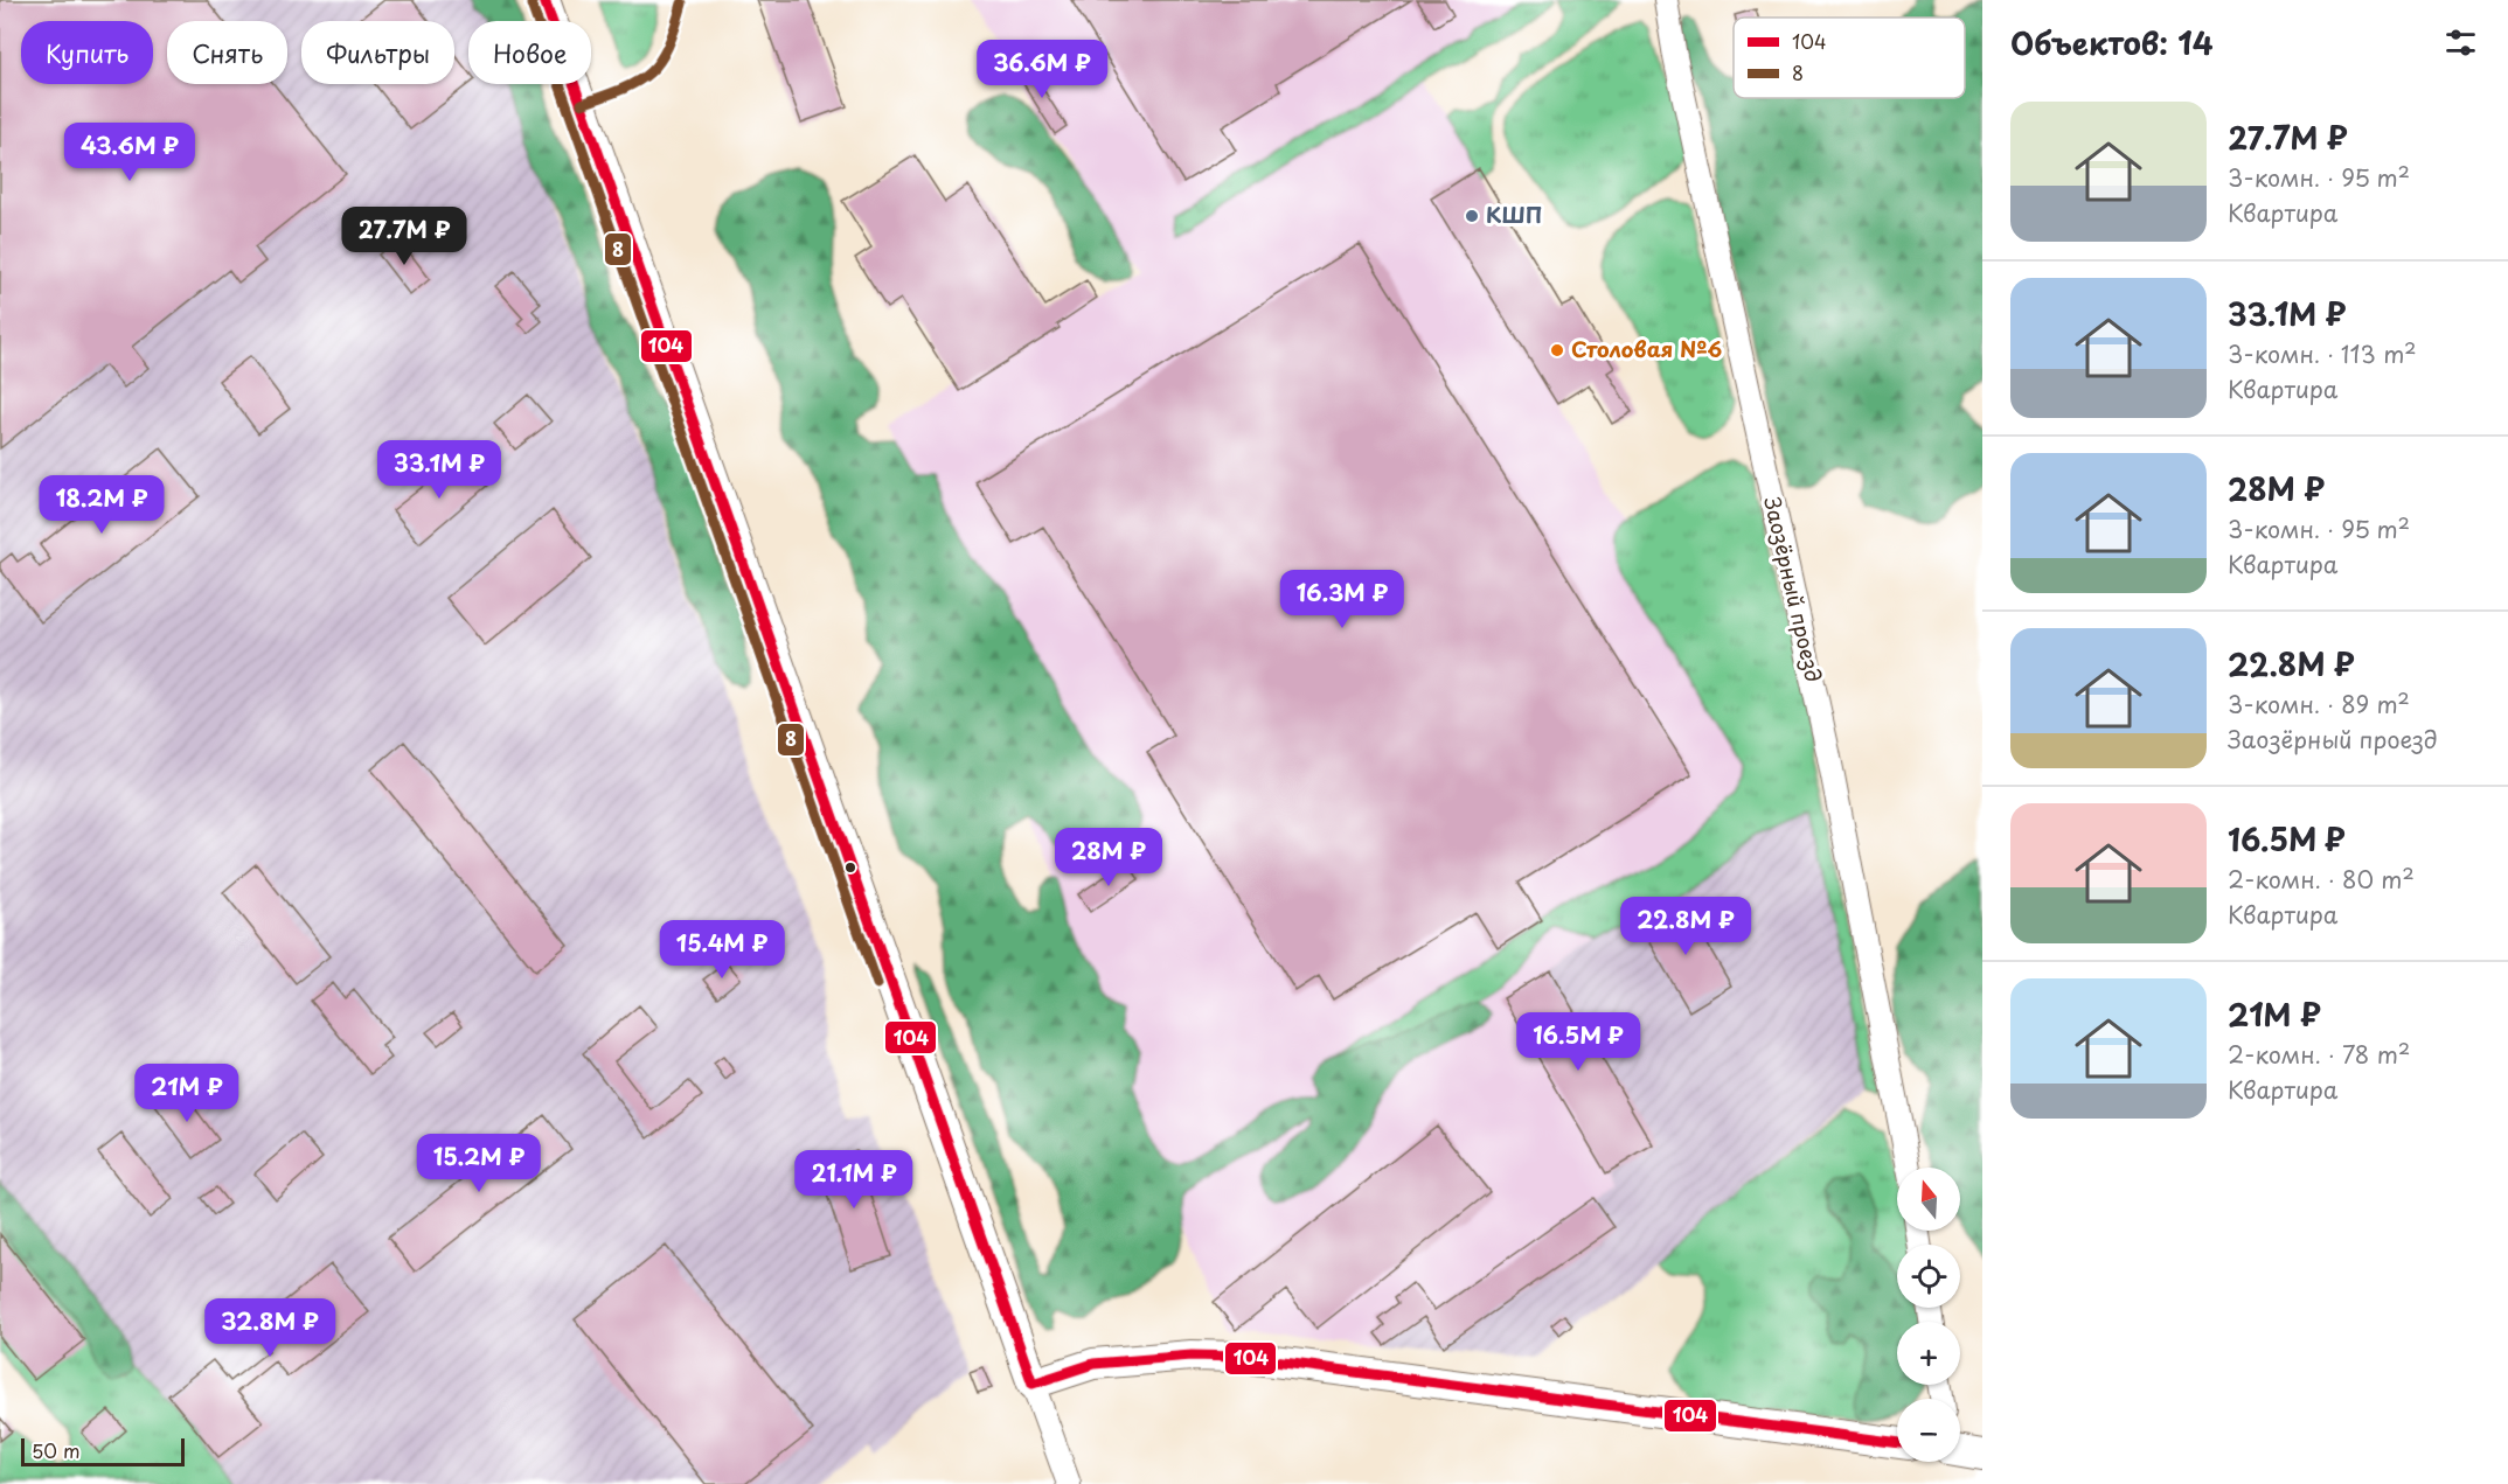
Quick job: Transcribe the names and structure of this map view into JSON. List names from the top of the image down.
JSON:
{
  "streets": {
    "street": ["Заозёрный проезд"]
  },
  "places": ["КШП", "Столовая №6"],
  "lines": ["transit line 104", "transit line 8"],
  "legend": ["104", "8"],
  "scale_bar": "50 m",
  "north": "top",
  "page": {
    "heading": "Объектов: 14",
    "chip": [
      "Купить",
      "Снять",
      "Фильтры",
      "Новое"
    ],
    "price": [
      "36.6M ₽",
      "43.6M ₽",
      "27.7M ₽",
      "33.1M ₽",
      "18.2M ₽",
      "16.3M ₽",
      "28M ₽",
      "22.8M ₽",
      "15.4M ₽",
      "16.5M ₽",
      "21M ₽",
      "15.2M ₽",
      "21.1M ₽",
      "32.8M ₽"
    ],
    "list": [
      {
        "name": "27.7M ₽",
        "note": "3-комн. · 95 m² · Квартира"
      },
      {
        "name": "33.1M ₽",
        "note": "3-комн. · 113 m² · Квартира"
      },
      {
        "name": "28M ₽",
        "note": "3-комн. · 95 m² · Квартира"
      },
      {
        "name": "22.8M ₽",
        "note": "3-комн. · 89 m² · Заозёрный проезд"
      },
      {
        "name": "16.5M ₽",
        "note": "2-комн. · 80 m² · Квартира"
      },
      {
        "name": "21M ₽",
        "note": "2-комн. · 78 m² · Квартира"
      }
    ],
    "map_buttons": ["+", "−"],
    "scale": "50 m"
  }
}
